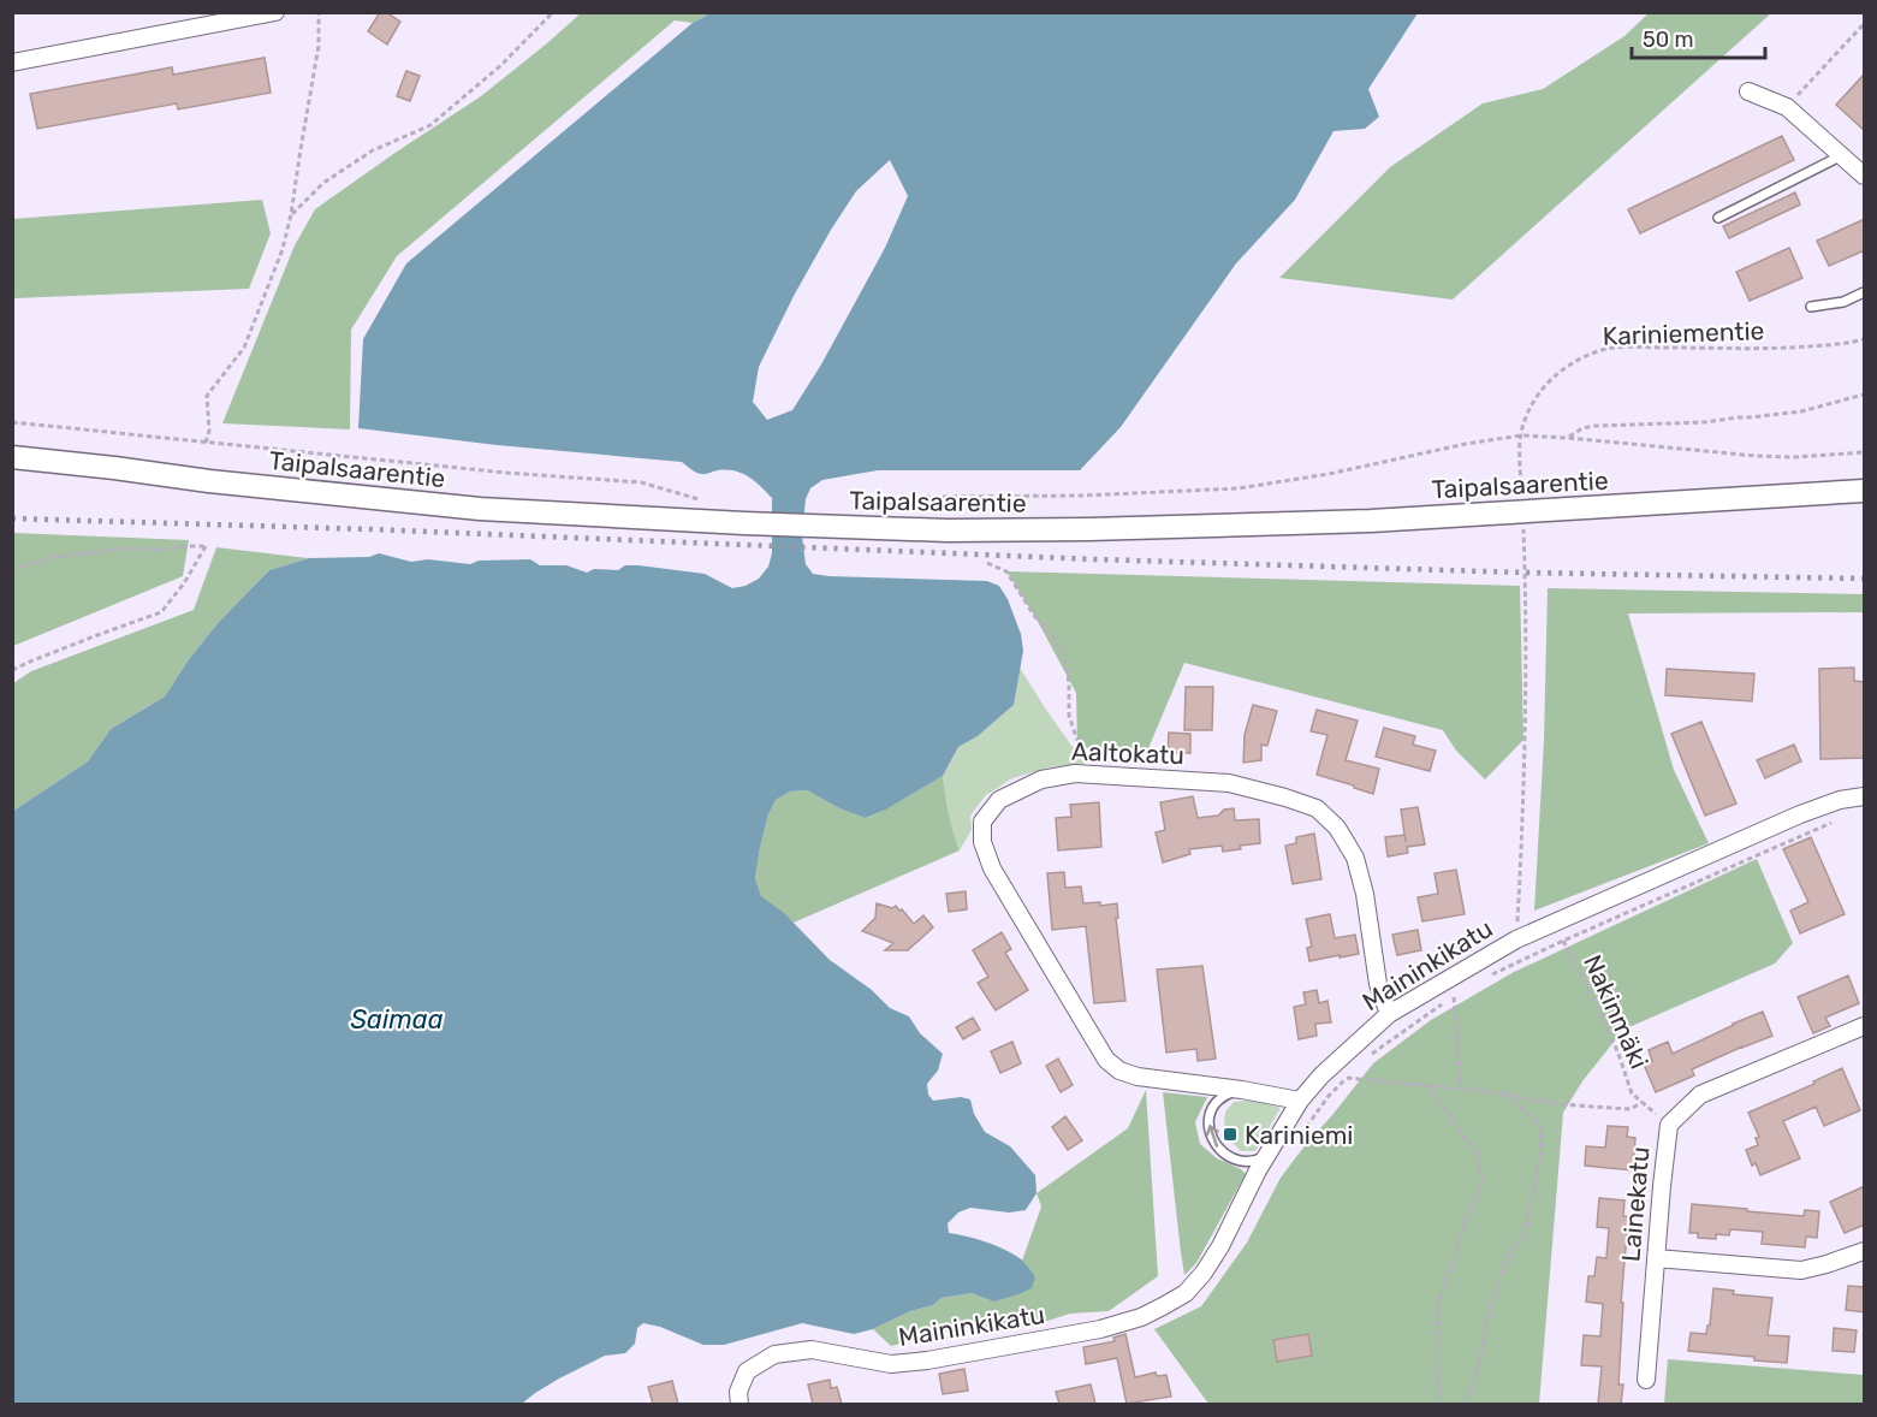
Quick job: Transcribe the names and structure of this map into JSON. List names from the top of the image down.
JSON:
{
  "streets": {
    "main road": ["Taipalsaarentie"],
    "street": ["Aaltokatu", "Maininkikatu", "Lainekatu"],
    "path": ["Kariniementie", "Nakinmäki"]
  },
  "crossings": [
    ["Aaltokatu", "Maininkikatu"],
    ["Nakinmäki", "Lainekatu"]
  ],
  "water": ["Saimaa"],
  "places": {
    "transit": ["Kariniemi"]
  },
  "scale_bar": "50 m"
}
